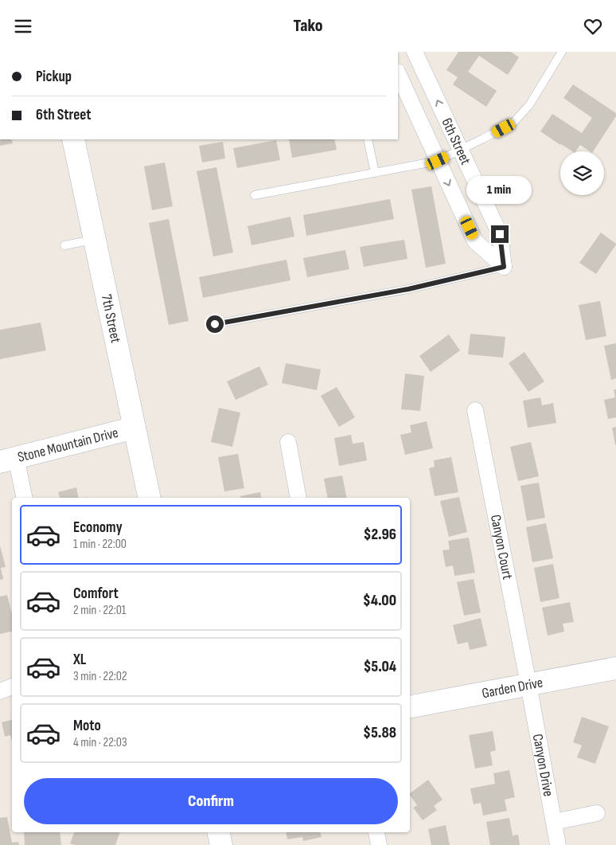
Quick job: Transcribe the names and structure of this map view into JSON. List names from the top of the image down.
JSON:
{
  "streets": {
    "street": [
      "6th Street",
      "7th Street",
      "Stone Mountain Drive",
      "Canyon Court",
      "Garden Drive",
      "Canyon Drive"
    ]
  },
  "crossings": [
    ["7th Street", "Stone Mountain Drive"],
    ["Canyon Court", "Garden Drive"],
    ["Canyon Court", "Canyon Drive"],
    ["Garden Drive", "Canyon Drive"]
  ],
  "page": {
    "header": "Tako",
    "banner": ["Pickup", "6th Street"],
    "bubble": "1 min",
    "list": [
      {
        "name": "Economy",
        "note": "1 min · 22:00",
        "value": "$2.96"
      },
      {
        "name": "Comfort",
        "note": "2 min · 22:01",
        "value": "$4.00"
      },
      {
        "name": "XL",
        "note": "3 min · 22:02",
        "value": "$5.04"
      },
      {
        "name": "Moto",
        "note": "4 min · 22:03",
        "value": "$5.88"
      }
    ],
    "buttons": "Confirm"
  }
}
